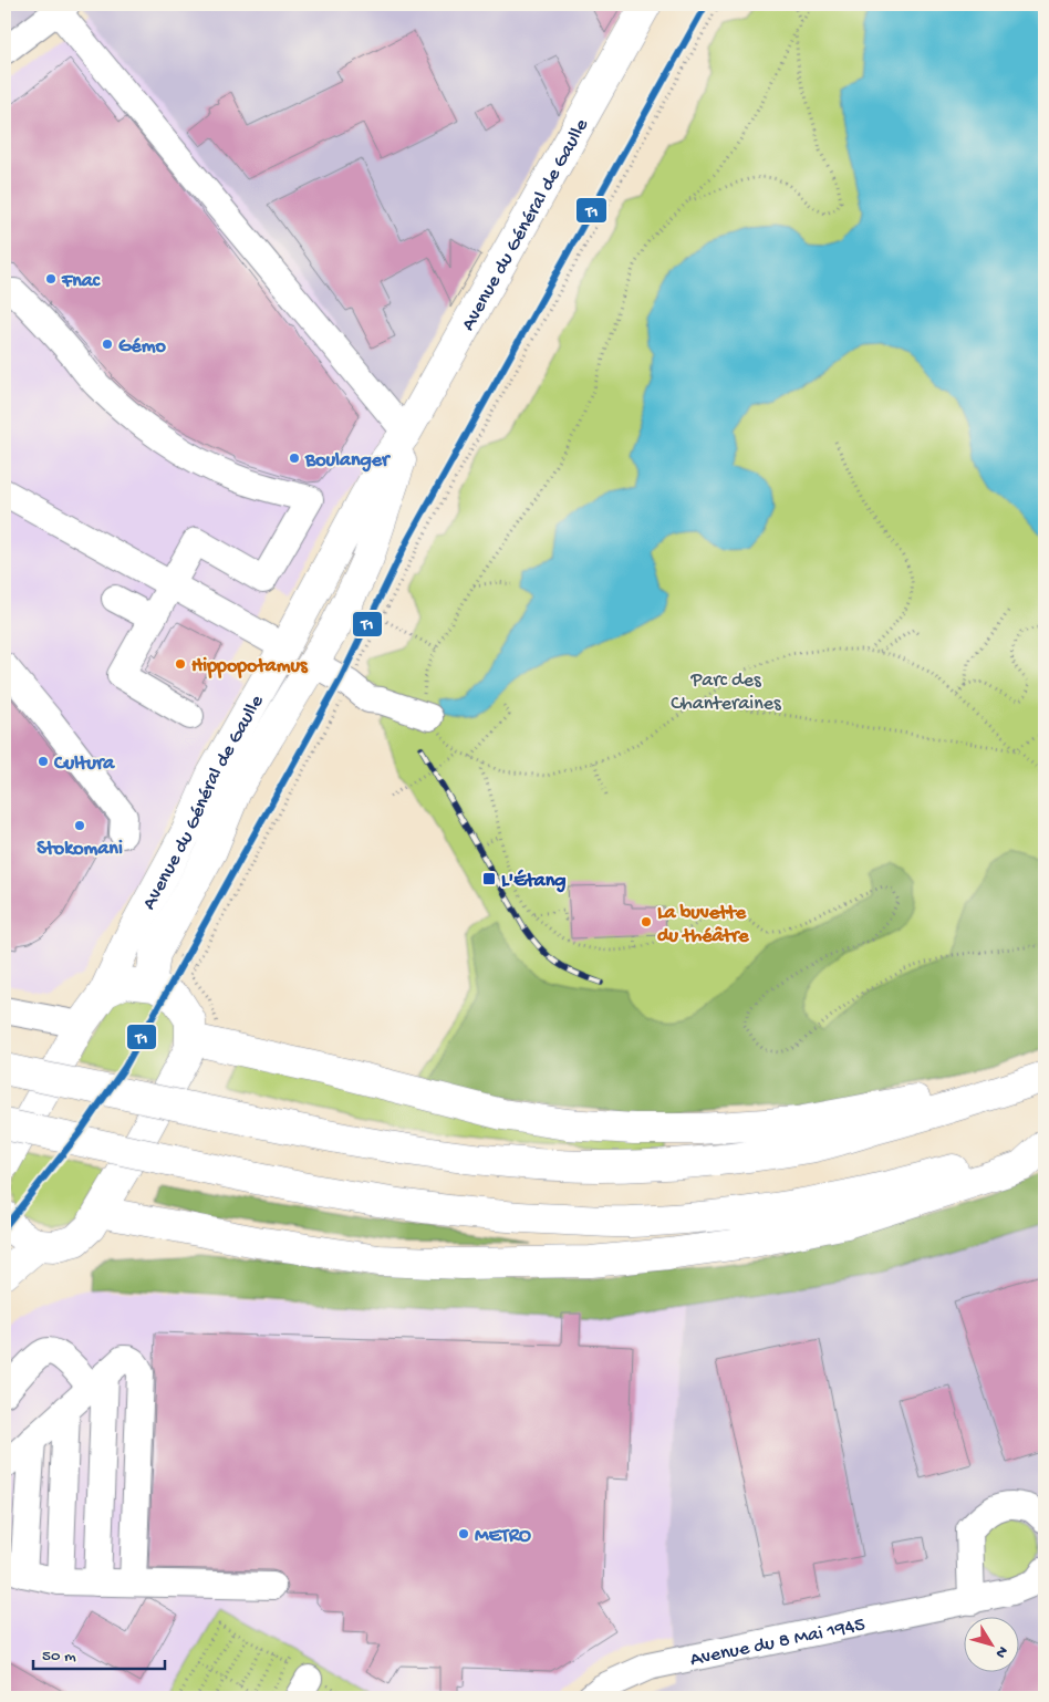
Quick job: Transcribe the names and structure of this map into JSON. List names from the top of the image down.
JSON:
{
  "streets": {
    "main road": ["Avenue du Général de Gaulle"],
    "street": ["Avenue du 8 Mai 1945"]
  },
  "parks": ["Parc des Chanteraines"],
  "places": {
    "other": [
      "Fnac",
      "Gémo",
      "Boulanger",
      "Hippopotamus",
      "Cultura",
      "Stokomani",
      "La buvette du théâtre",
      "METRO"
    ],
    "transit": ["L'Étang"]
  },
  "lines": ["transit line T1"],
  "scale_bar": "50 m",
  "north": "bottom right"
}
